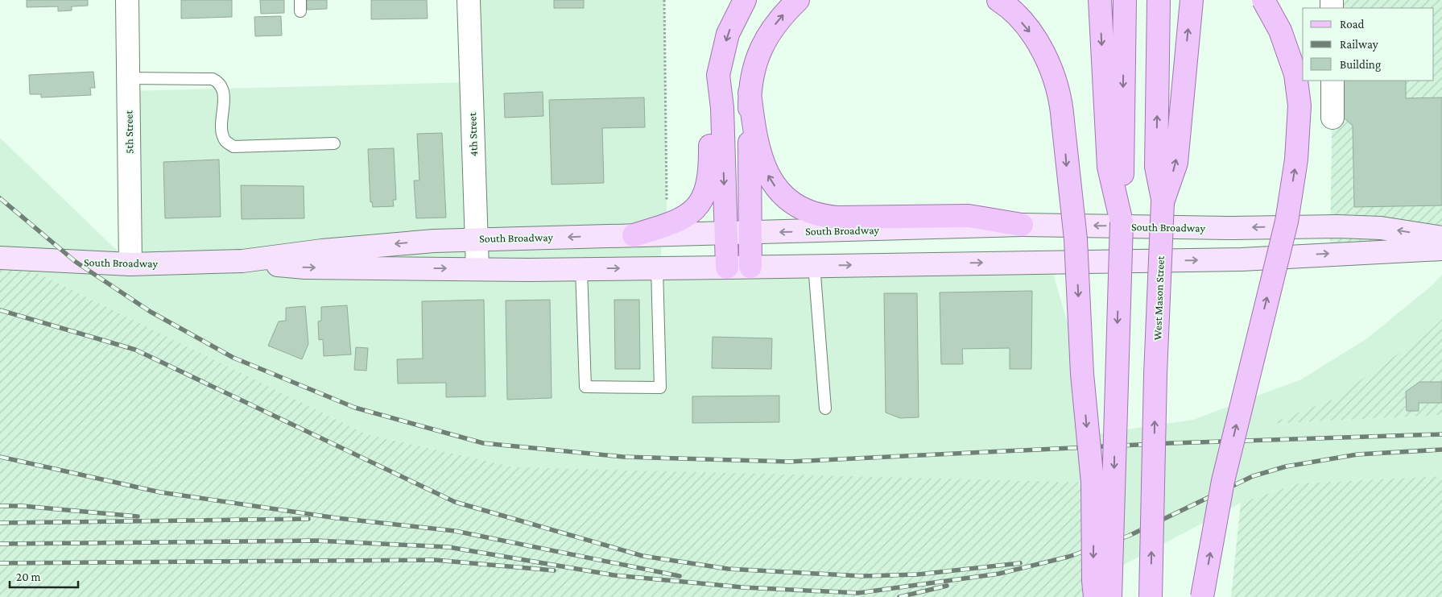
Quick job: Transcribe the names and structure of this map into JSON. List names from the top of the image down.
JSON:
{
  "streets": {
    "main road": ["West Mason Street"],
    "street": ["5th Street", "4th Street", "South Broadway"]
  },
  "crossings": [
    ["5th Street", "South Broadway"],
    ["4th Street", "South Broadway"]
  ],
  "legend": ["Road", "Railway", "Building"],
  "scale_bar": "20 m"
}
